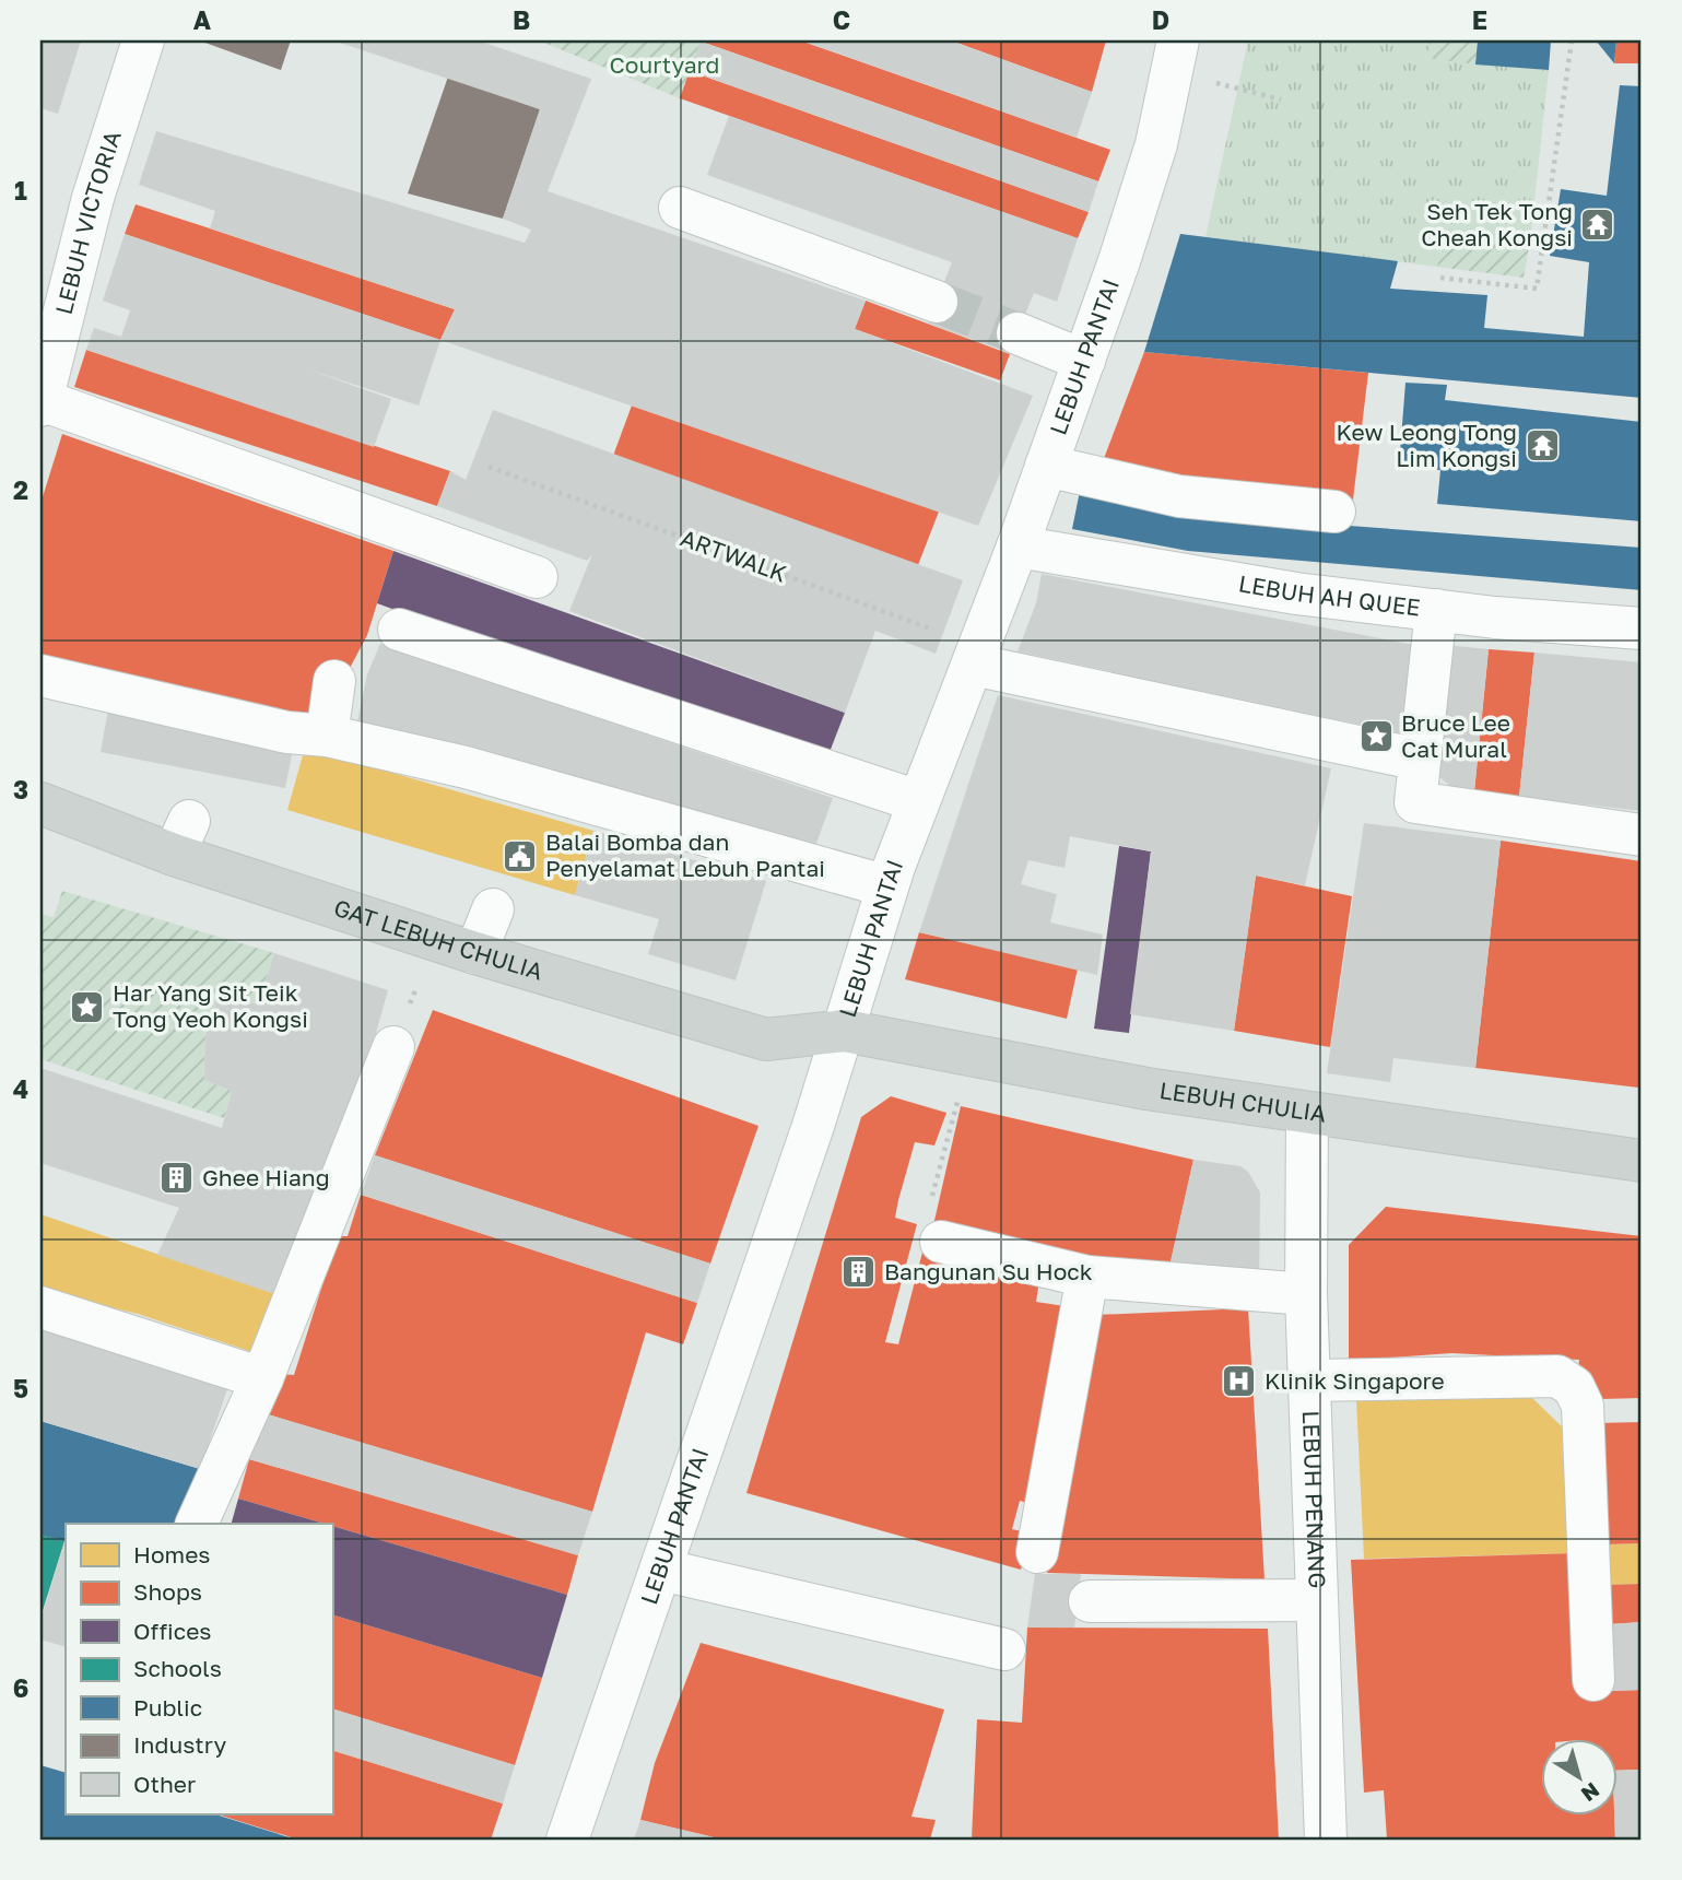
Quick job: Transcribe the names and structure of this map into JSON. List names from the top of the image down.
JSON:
{
  "streets": {
    "main road": ["GAT LEBUH CHULIA", "LEBUH CHULIA"],
    "street": [
      "LEBUH VICTORIA",
      "LEBUH PANTAI",
      "LEBUH AH QUEE",
      "LEBUH PENANG"
    ],
    "path": ["ARTWALK"]
  },
  "crossings": [
    ["LEBUH PANTAI", "ARTWALK"],
    ["LEBUH PANTAI", "LEBUH AH QUEE"],
    ["LEBUH PANTAI", "GAT LEBUH CHULIA"],
    ["LEBUH PANTAI", "LEBUH CHULIA"],
    ["GAT LEBUH CHULIA", "LEBUH CHULIA"],
    ["LEBUH CHULIA", "LEBUH PENANG"]
  ],
  "parks": ["Courtyard"],
  "places": {
    "temple": ["Seh Tek Tong Cheah Kongsi", "Kew Leong Tong Lim Kongsi"],
    "place": ["Bruce Lee Cat Mural", "Har Yang Sit Teik Tong Yeoh Kongsi"],
    "public building": ["Balai Bomba dan Penyelamat Lebuh Pantai"],
    "building": ["Ghee Hiang", "Bangunan Su Hock"],
    "hospital": ["Klinik Singapore"]
  },
  "legend": [
    "Homes",
    "Shops",
    "Offices",
    "Schools",
    "Public",
    "Industry",
    "Other"
  ],
  "north": "bottom right",
  "grid": {
    "columns": [
      "A",
      "B",
      "C",
      "D",
      "E"
    ],
    "rows": [
      "1",
      "2",
      "3",
      "4",
      "5",
      "6"
    ]
  }
}
